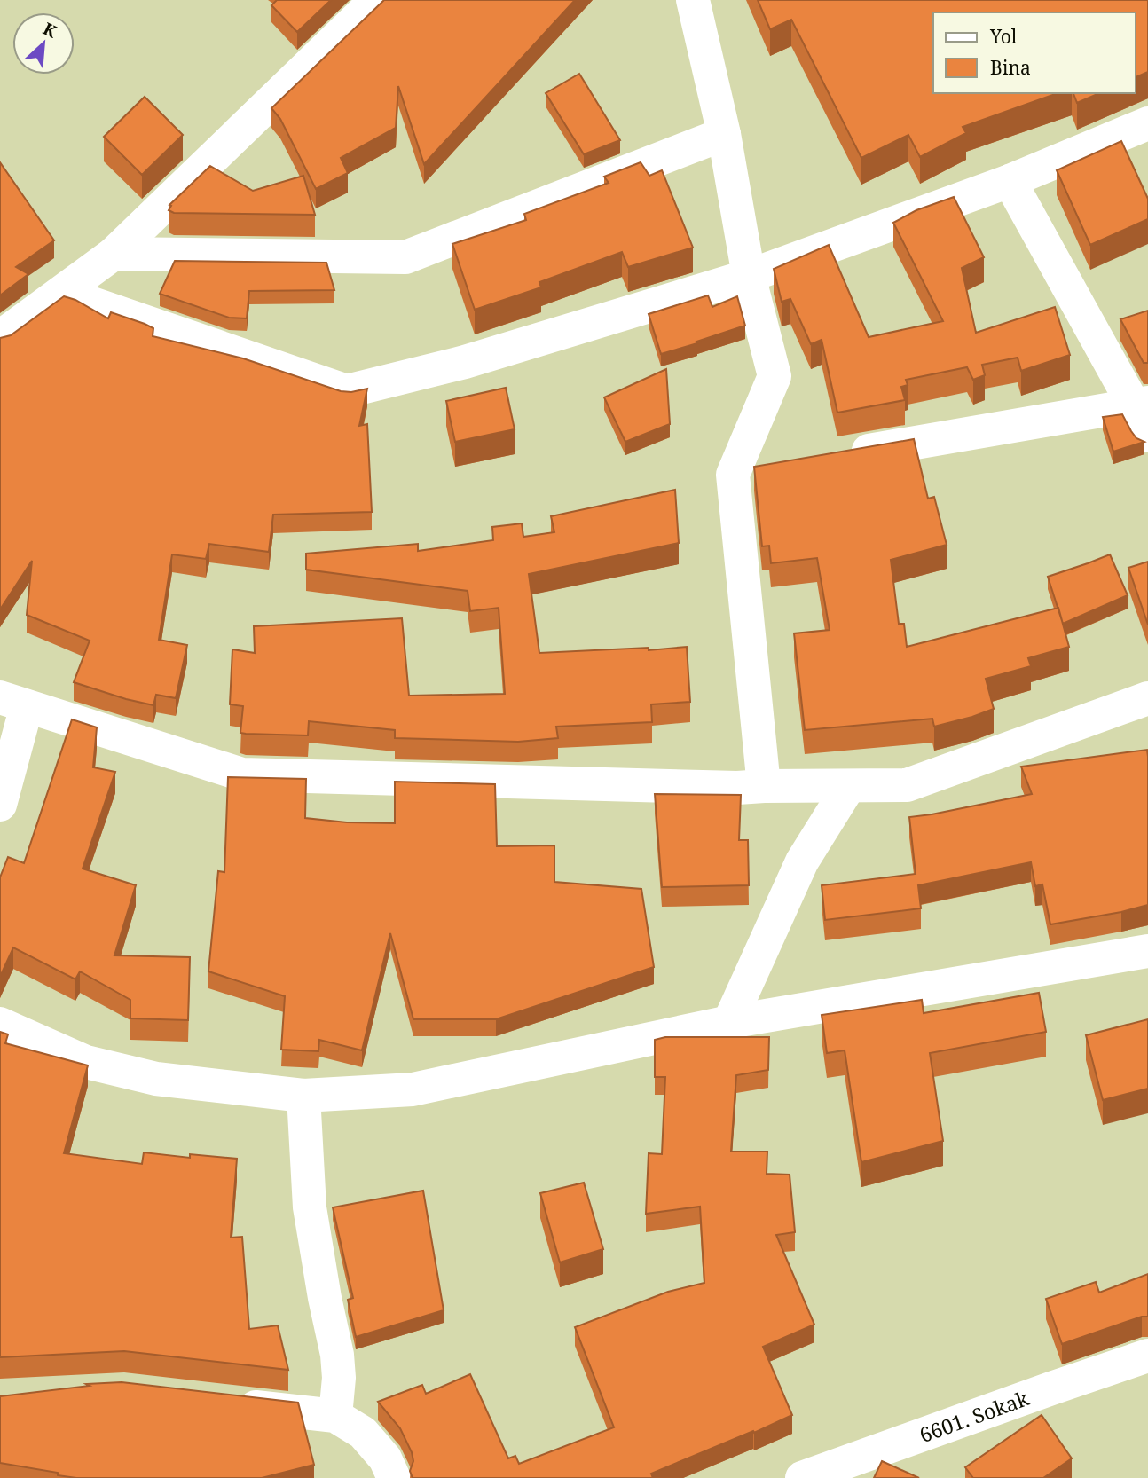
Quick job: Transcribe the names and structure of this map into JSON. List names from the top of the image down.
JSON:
{
  "streets": {
    "street": ["6601. Sokak"]
  },
  "legend": ["Yol", "Bina"],
  "north": "top right"
}
